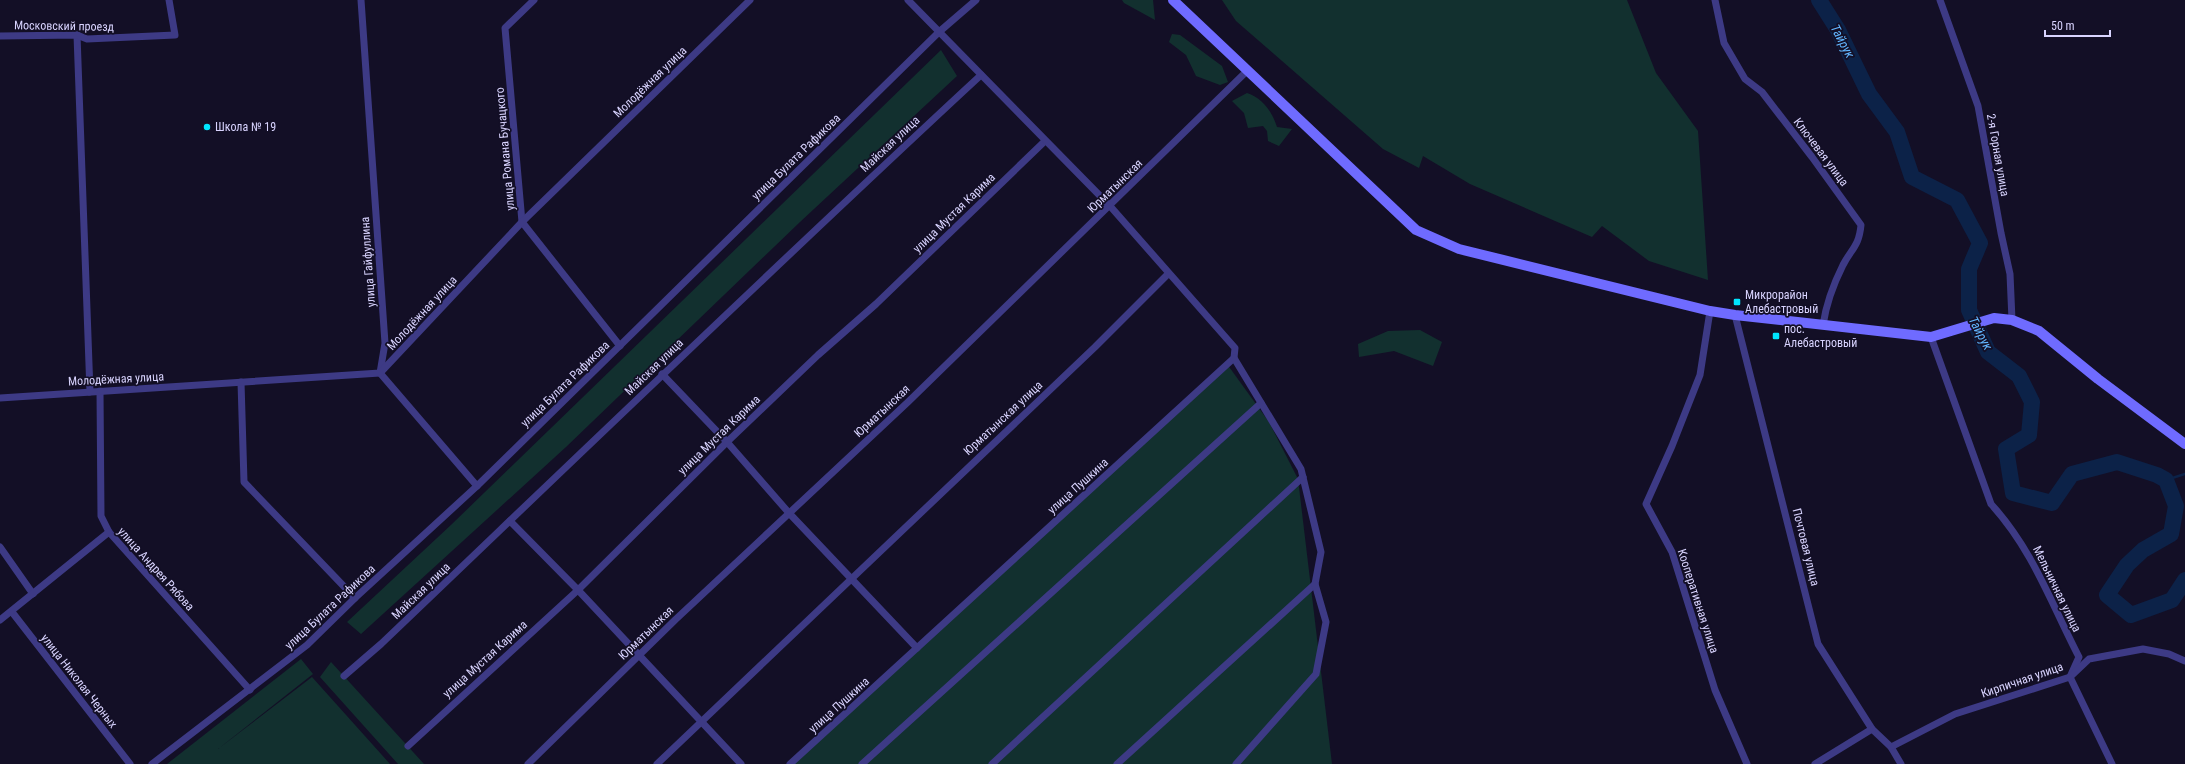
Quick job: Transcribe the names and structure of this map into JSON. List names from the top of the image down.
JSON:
{
  "streets": {
    "street": [
      "Московский проезд",
      "Молодёжная улица",
      "Майская улица",
      "улица Романа Бучацкого",
      "Ключевая улица",
      "2-я Горная улица",
      "улица Булата Рафикова",
      "Юрматынская",
      "улица Мустая Карима",
      "улица Гайфуллина",
      "Юрматынская улица",
      "улица Пушкина",
      "Почтовая улица",
      "улица Андрея Рябова",
      "Мельничная улица",
      "Кооперативная улица",
      "Кирпичная улица",
      "улица Николая Черных"
    ]
  },
  "crossings": [
    ["Молодёжная улица", "улица Романа Бучацкого"],
    ["Молодёжная улица", "улица Гайфуллина"],
    ["Молодёжная улица", "улица Андрея Рябова"],
    ["улица Романа Бучацкого", "улица Булата Рафикова"],
    ["улица Булата Рафикова", "улица Андрея Рябова"],
    ["Почтовая улица", "Кирпичная улица"],
    ["Мельничная улица", "Кирпичная улица"]
  ],
  "water": ["Тайрук"],
  "places": {
    "other": ["Школа № 19"],
    "transit": ["Микрорайон Алебастровый", "пос. Алебастровый"]
  },
  "scale_bar": "50 m"
}
